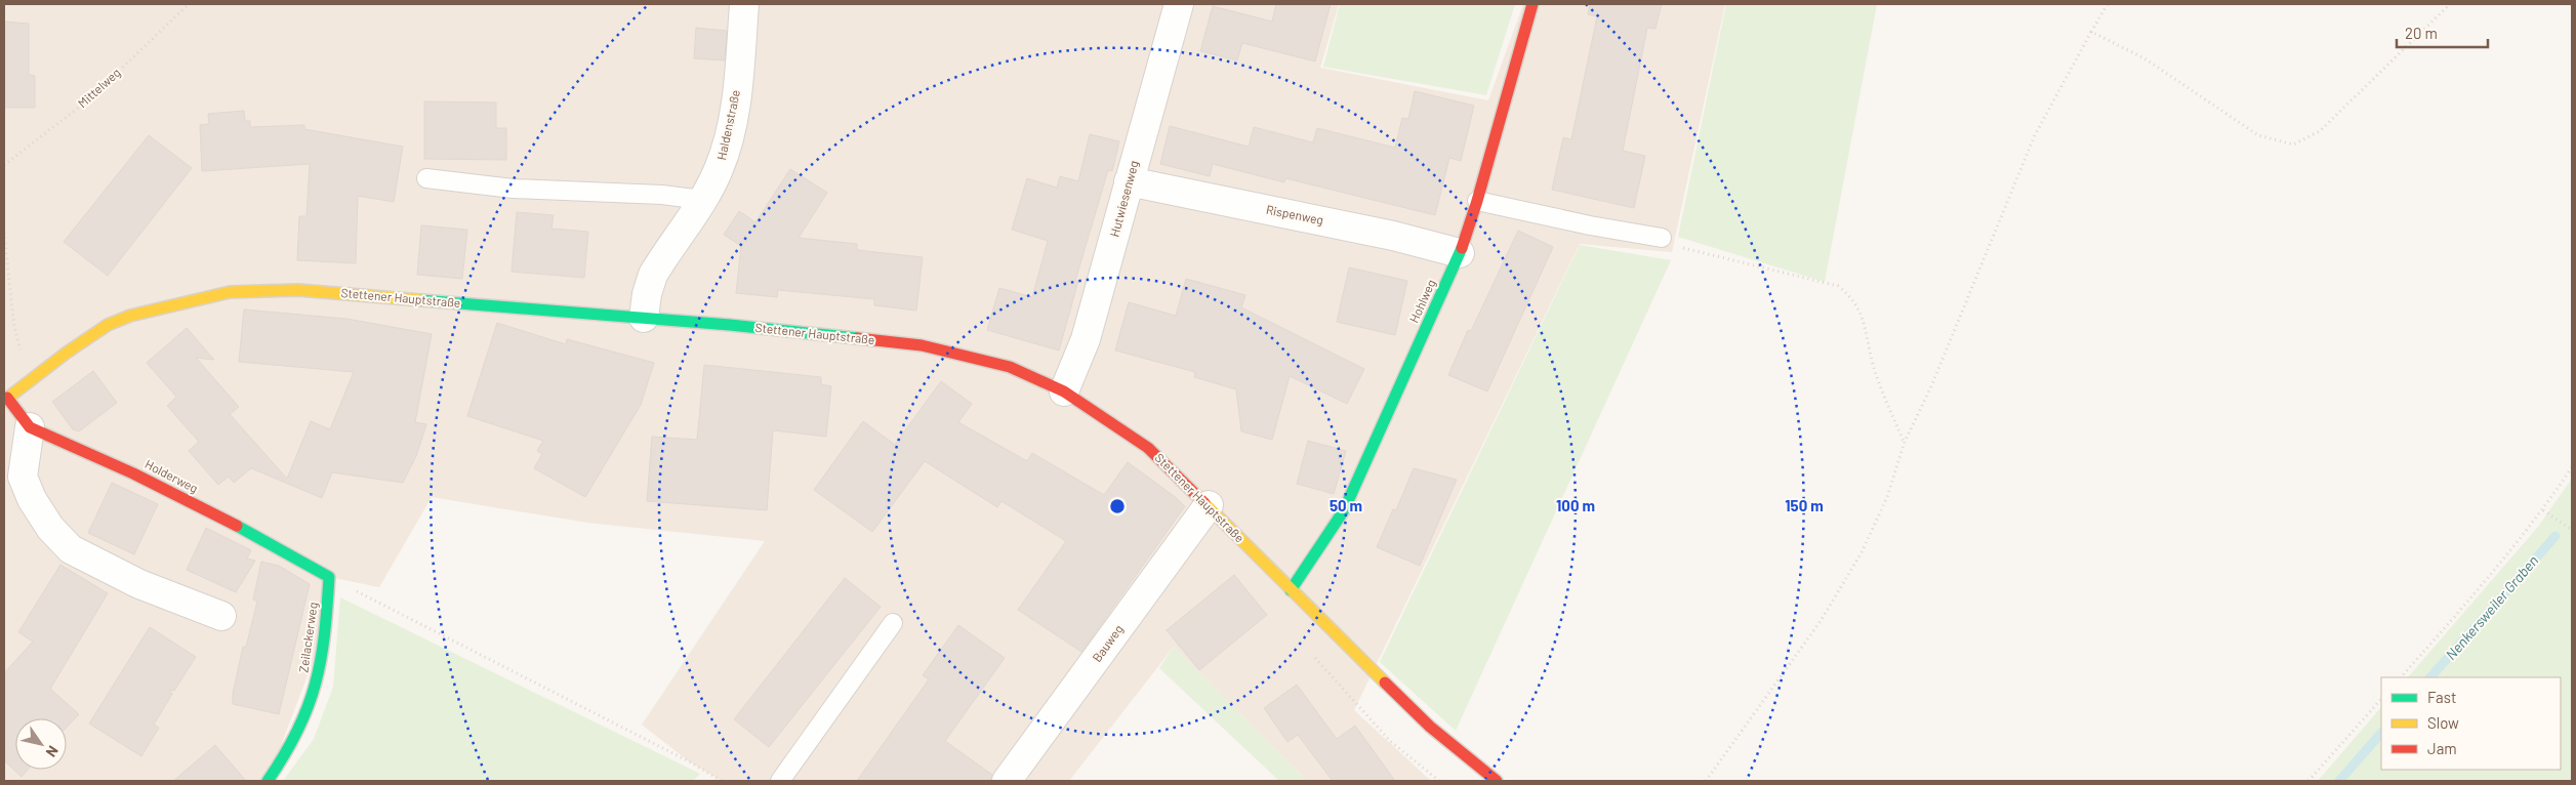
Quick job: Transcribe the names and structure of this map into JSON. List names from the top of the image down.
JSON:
{
  "streets": {
    "street": [
      "Haldenstraße",
      "Hutwiesenweg",
      "Rispenweg",
      "Stettener Hauptstraße",
      "Hohlweg",
      "Holderweg",
      "Zeilackerweg",
      "Bauweg"
    ],
    "path": ["Mittelweg"]
  },
  "crossings": [
    ["Haldenstraße", "Stettener Hauptstraße"],
    ["Hutwiesenweg", "Rispenweg"],
    ["Hutwiesenweg", "Stettener Hauptstraße"],
    ["Rispenweg", "Hohlweg"],
    ["Stettener Hauptstraße", "Hohlweg"],
    ["Stettener Hauptstraße", "Holderweg"],
    ["Stettener Hauptstraße", "Bauweg"],
    ["Holderweg", "Zeilackerweg"]
  ],
  "water": ["Nenkersweiler Graben"],
  "legend": ["Fast", "Slow", "Jam"],
  "scale_bar": "20 m",
  "north": "bottom right",
  "rings": ["50 m", "100 m", "150 m"]
}
